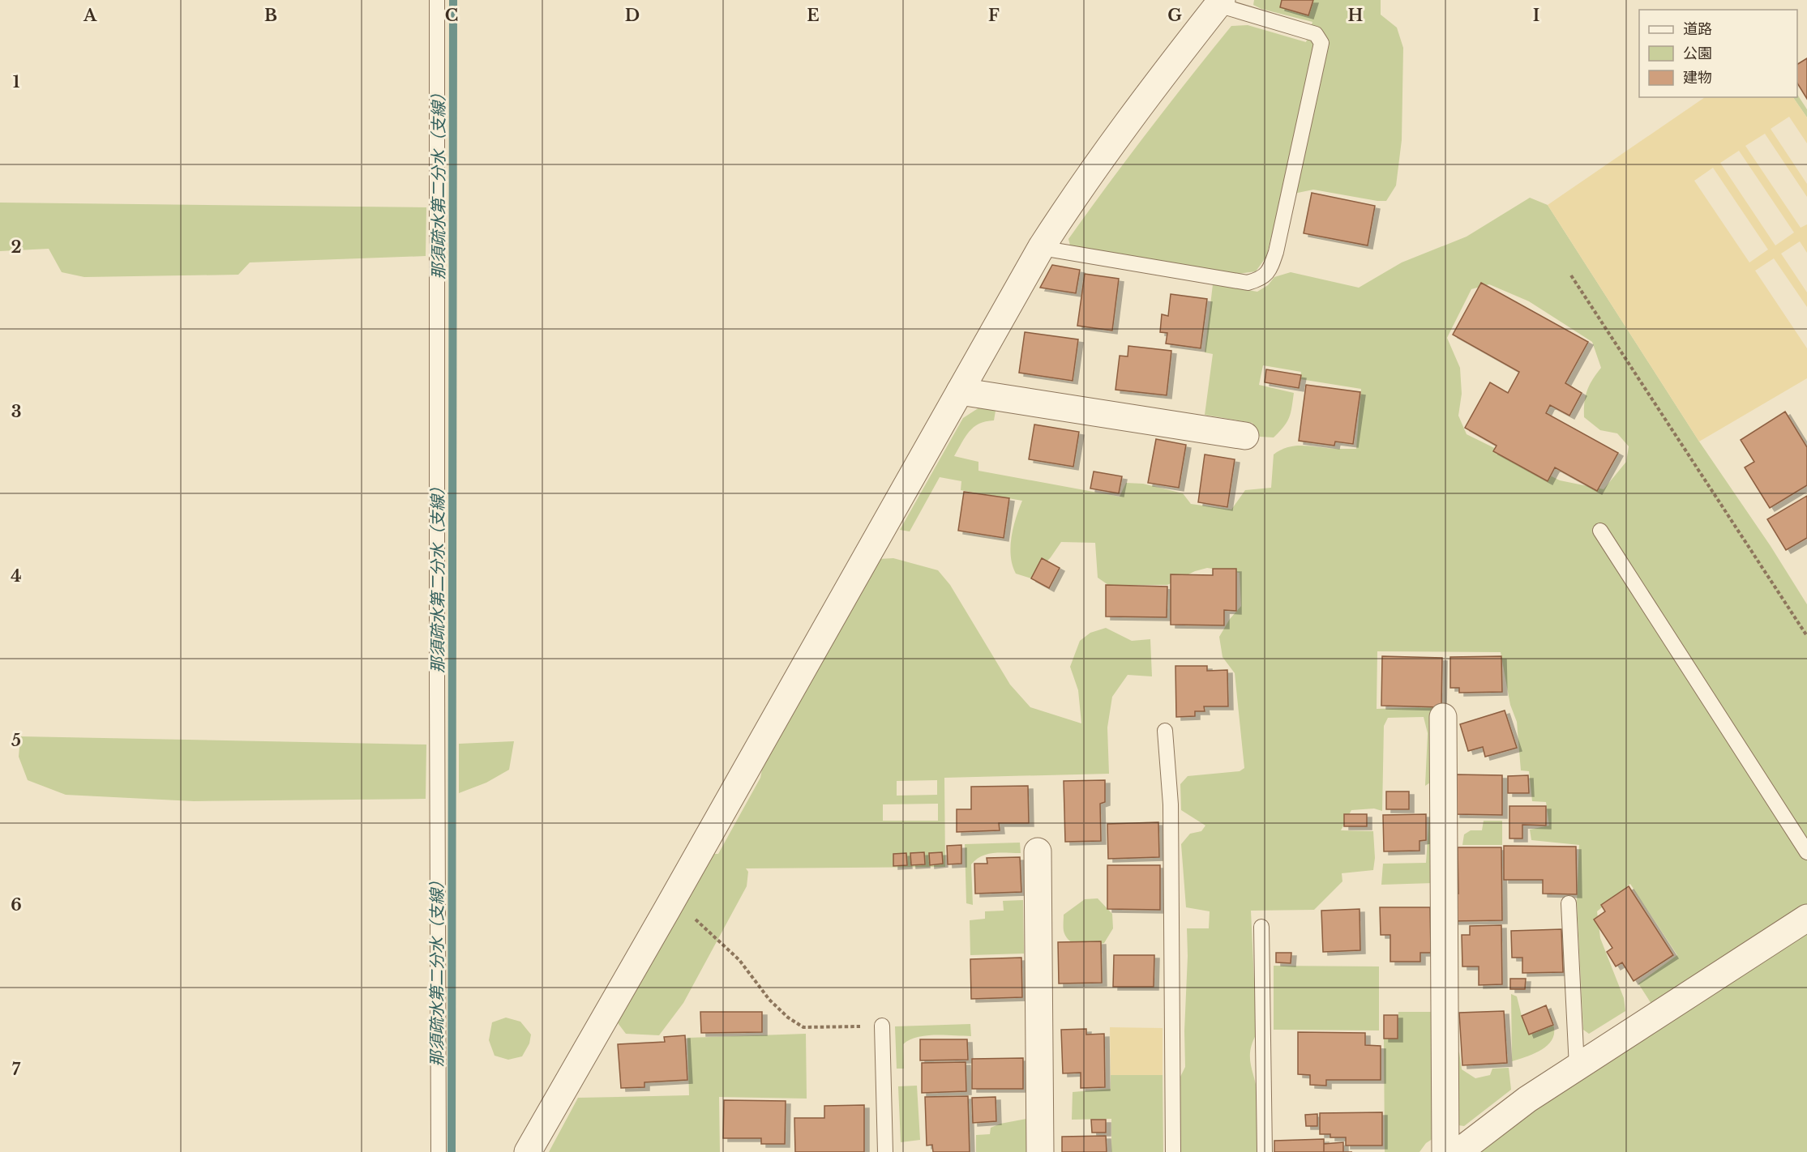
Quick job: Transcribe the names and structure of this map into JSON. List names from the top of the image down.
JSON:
{
  "water": ["那須疏水第二分水（支線）"],
  "legend": ["道路", "公園", "建物"],
  "grid": {
    "columns": [
      "A",
      "B",
      "C",
      "D",
      "E",
      "F",
      "G",
      "H",
      "I"
    ],
    "rows": [
      "1",
      "2",
      "3",
      "4",
      "5",
      "6",
      "7"
    ]
  }
}
